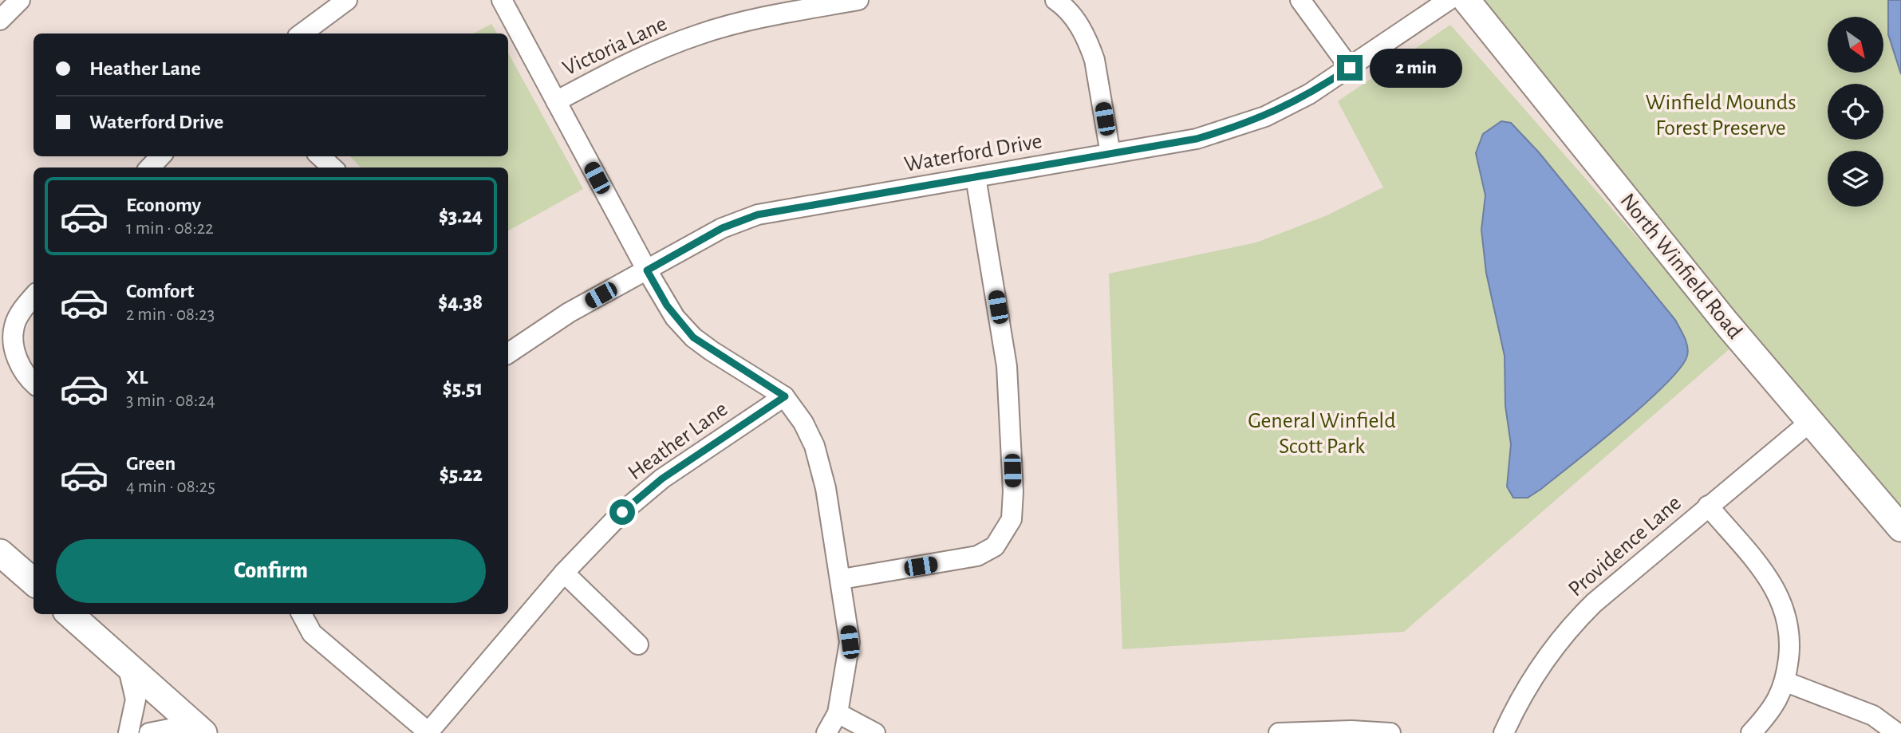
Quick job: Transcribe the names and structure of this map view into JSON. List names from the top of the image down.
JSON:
{
  "streets": {
    "street": [
      "Victoria Lane",
      "Waterford Drive",
      "North Winfield Road",
      "Heather Lane",
      "Providence Lane"
    ]
  },
  "crossings": [
    ["North Winfield Road", "Providence Lane"]
  ],
  "parks": ["Winfield Mounds Forest Preserve", "General Winfield Scott Park"],
  "north": "bottom right",
  "page": {
    "banner": ["Heather Lane", "Waterford Drive"],
    "bubble": "2 min",
    "list": [
      {
        "name": "Economy",
        "note": "1 min · 08:22",
        "value": "$3.24"
      },
      {
        "name": "Comfort",
        "note": "2 min · 08:23",
        "value": "$4.38"
      },
      {
        "name": "XL",
        "note": "3 min · 08:24",
        "value": "$5.51"
      },
      {
        "name": "Green",
        "note": "4 min · 08:25",
        "value": "$5.22"
      }
    ],
    "buttons": "Confirm"
  }
}
